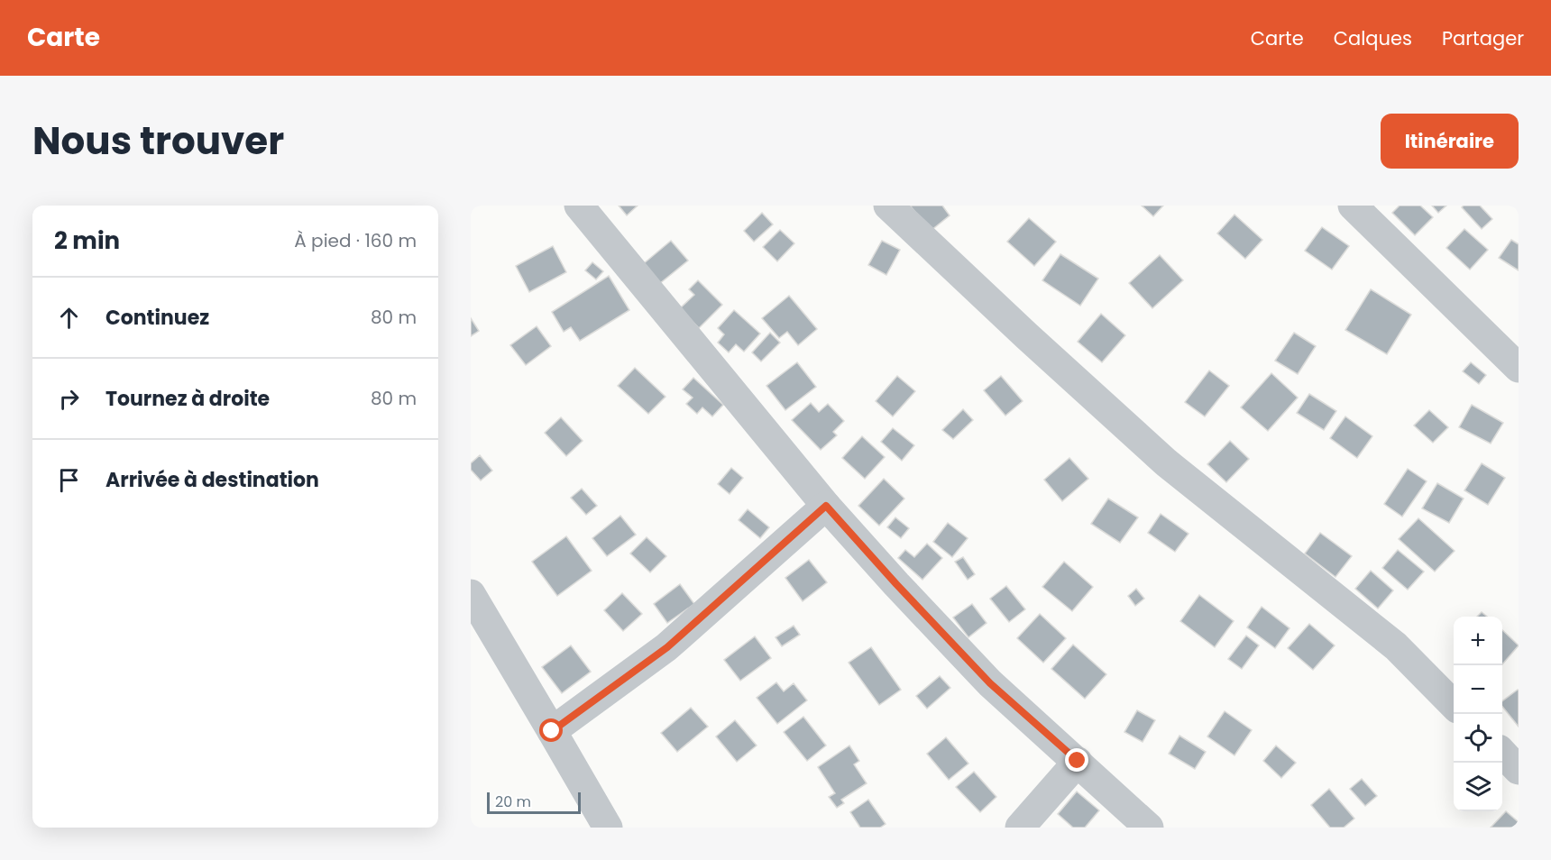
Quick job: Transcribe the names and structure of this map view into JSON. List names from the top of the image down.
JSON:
{
  "scale_bar": "20 m",
  "page": {
    "header": "Carte",
    "nav": ["Carte", "Calques", "Partager"],
    "title": "Nous trouver",
    "buttons": "Itinéraire",
    "heading": ["2 min", "À pied · 160 m"],
    "list": [
      ["Continuez", "80 m"],
      ["Tournez à droite", "80 m"],
      "Arrivée à destination"
    ],
    "map_buttons": ["+", "−"],
    "scale": "20 m"
  }
}
